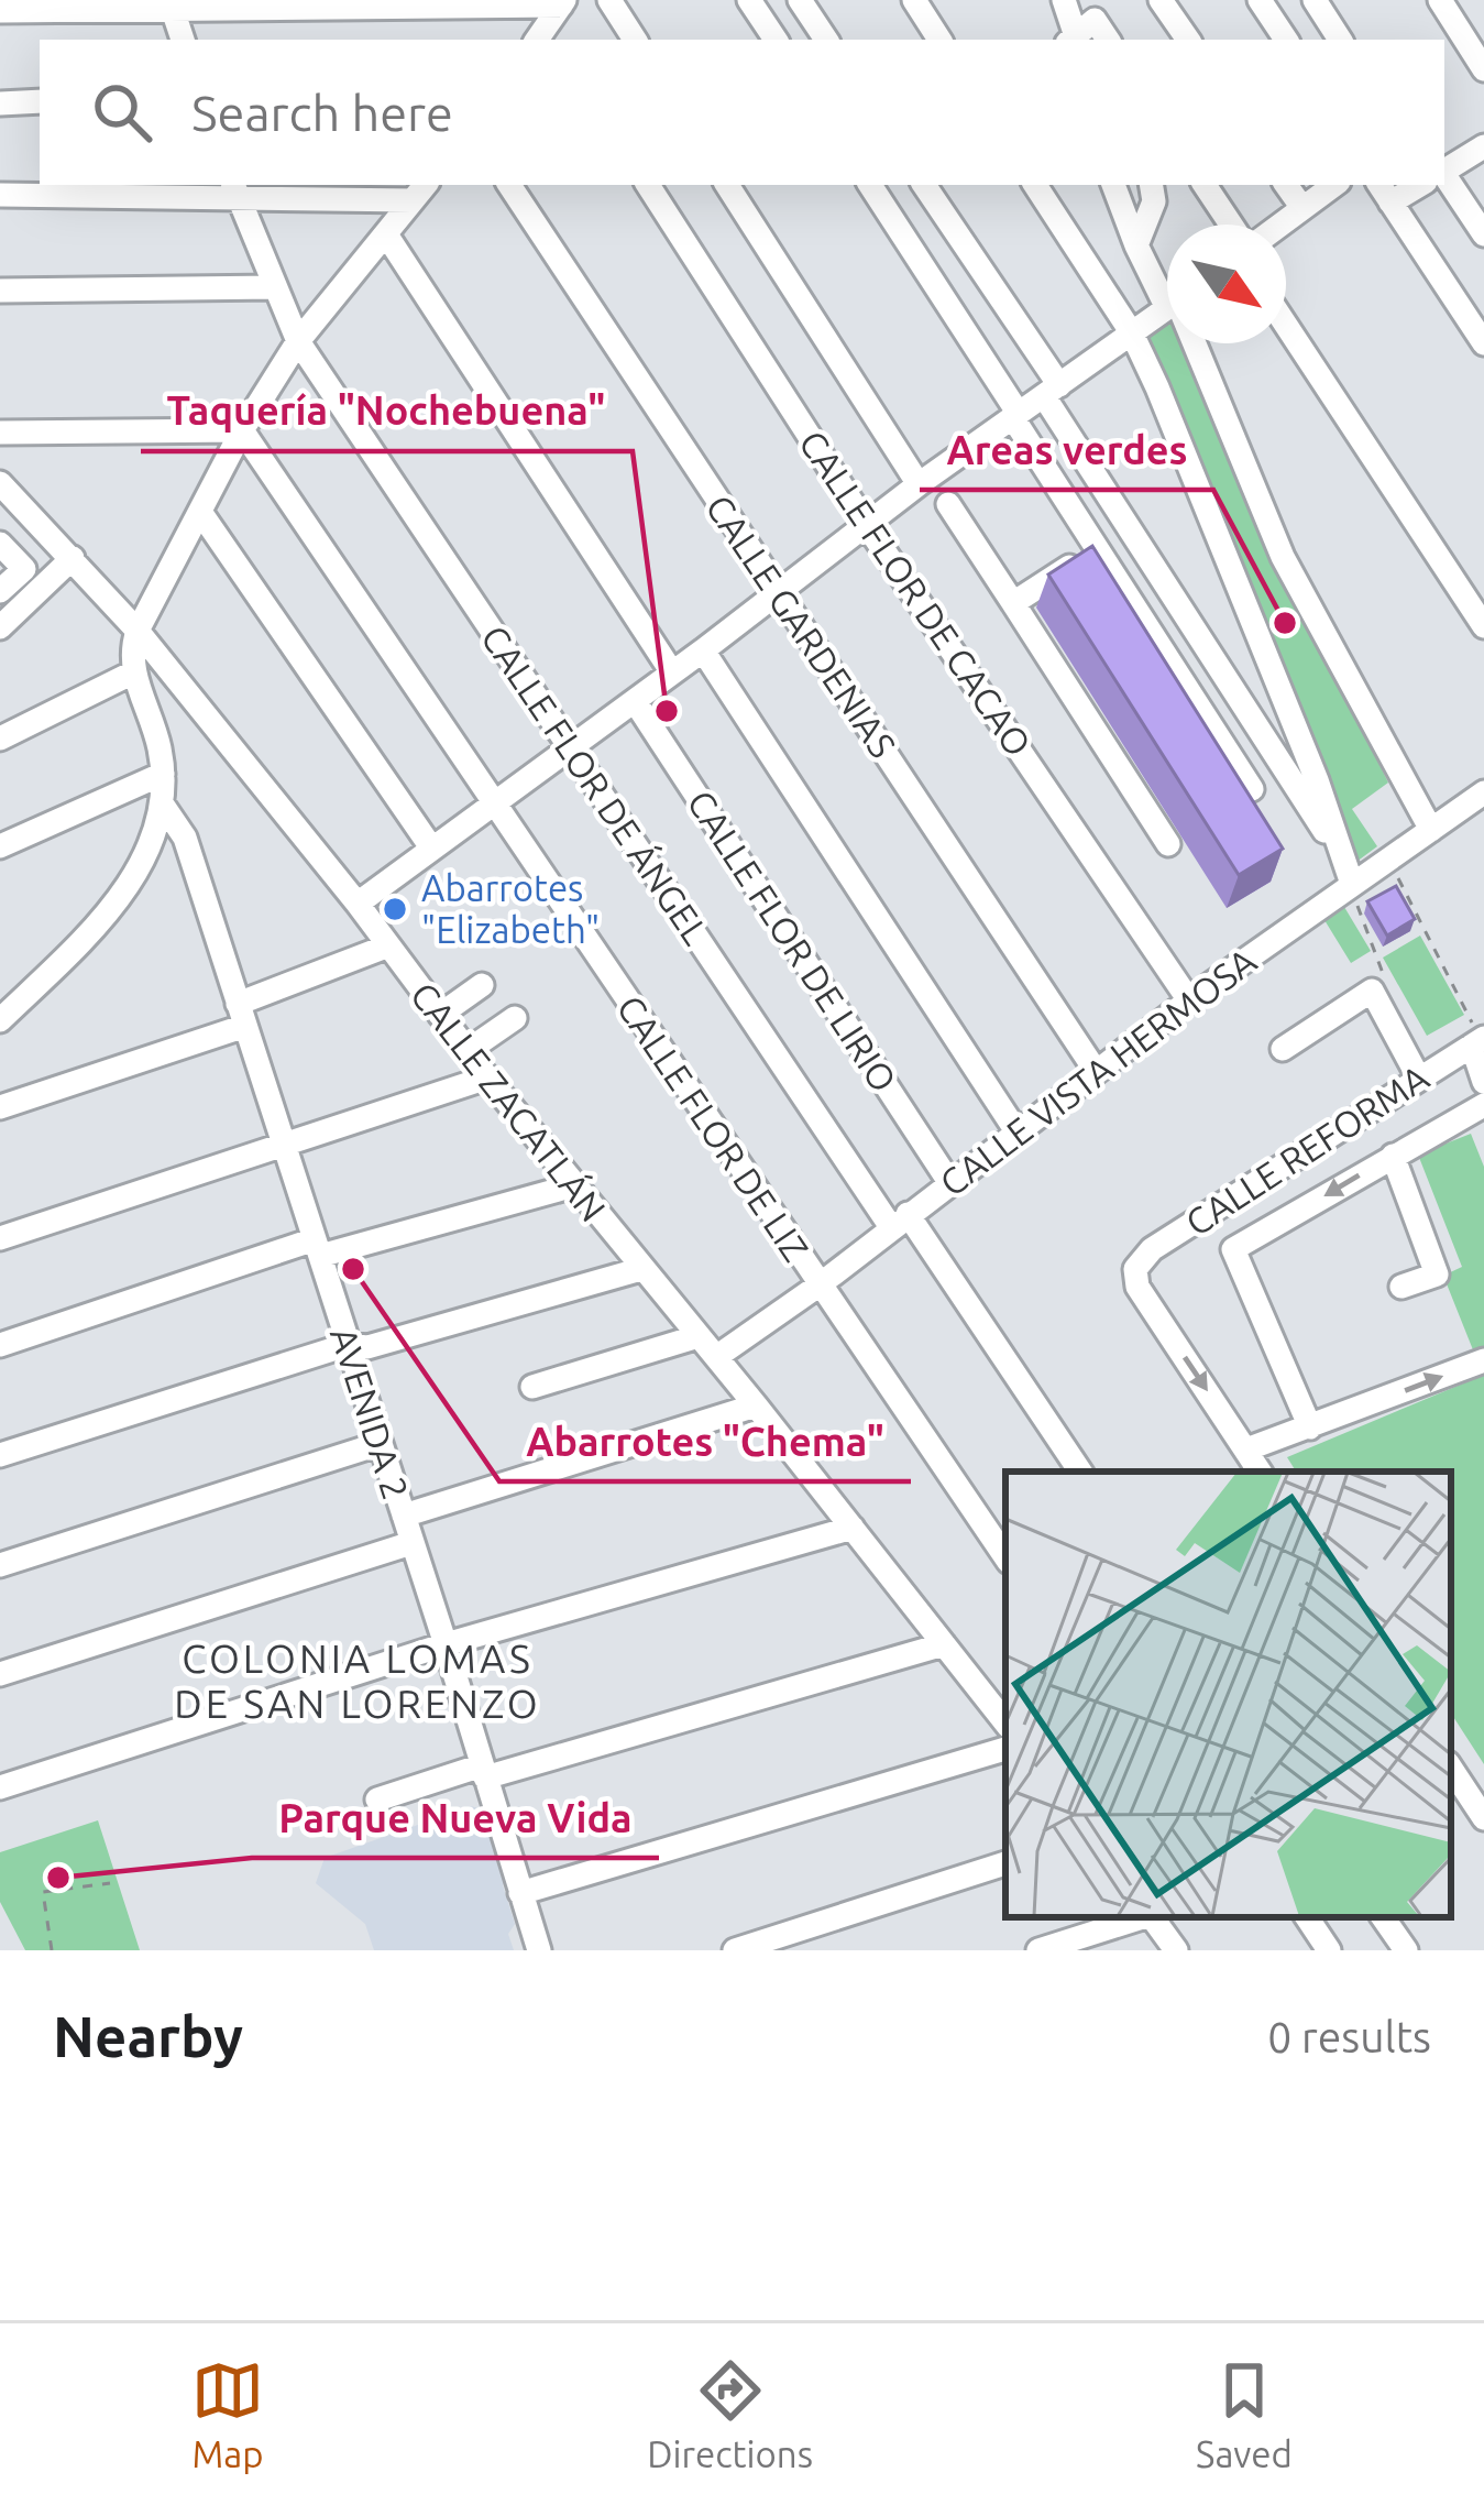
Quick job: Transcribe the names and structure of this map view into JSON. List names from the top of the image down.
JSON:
{
  "streets": {
    "street": [
      "CALLE FLOR DE CACAO",
      "CALLE GARDENIAS",
      "CALLE FLOR DE ÁNGEL",
      "CALLE FLOR DE LIRIO",
      "CALLE VISTA HERMOSA",
      "CALLE ZACATLÁN",
      "CALLE FLOR DE LIZ",
      "CALLE REFORMA",
      "AVENIDA 2"
    ]
  },
  "crossings": [
    ["CALLE FLOR DE CACAO", "CALLE VISTA HERMOSA"],
    ["CALLE GARDENIAS", "CALLE VISTA HERMOSA"],
    ["CALLE FLOR DE ÁNGEL", "CALLE VISTA HERMOSA"],
    ["CALLE FLOR DE LIRIO", "CALLE VISTA HERMOSA"],
    ["CALLE VISTA HERMOSA", "CALLE ZACATLÁN"],
    ["CALLE VISTA HERMOSA", "CALLE FLOR DE LIZ"]
  ],
  "districts": ["COLONIA LOMAS DE SAN LORENZO"],
  "places": [
    "Areas verdes",
    "Taquería \"Nochebuena\"",
    "Abarrotes \"Elizabeth\"",
    "Abarrotes \"Chema\"",
    "Parque Nueva Vida"
  ],
  "north": "bottom right",
  "page": {
    "search": "Search here",
    "heading": ["Nearby", "0 results"],
    "nav": ["Map", "Directions", "Saved"]
  }
}
